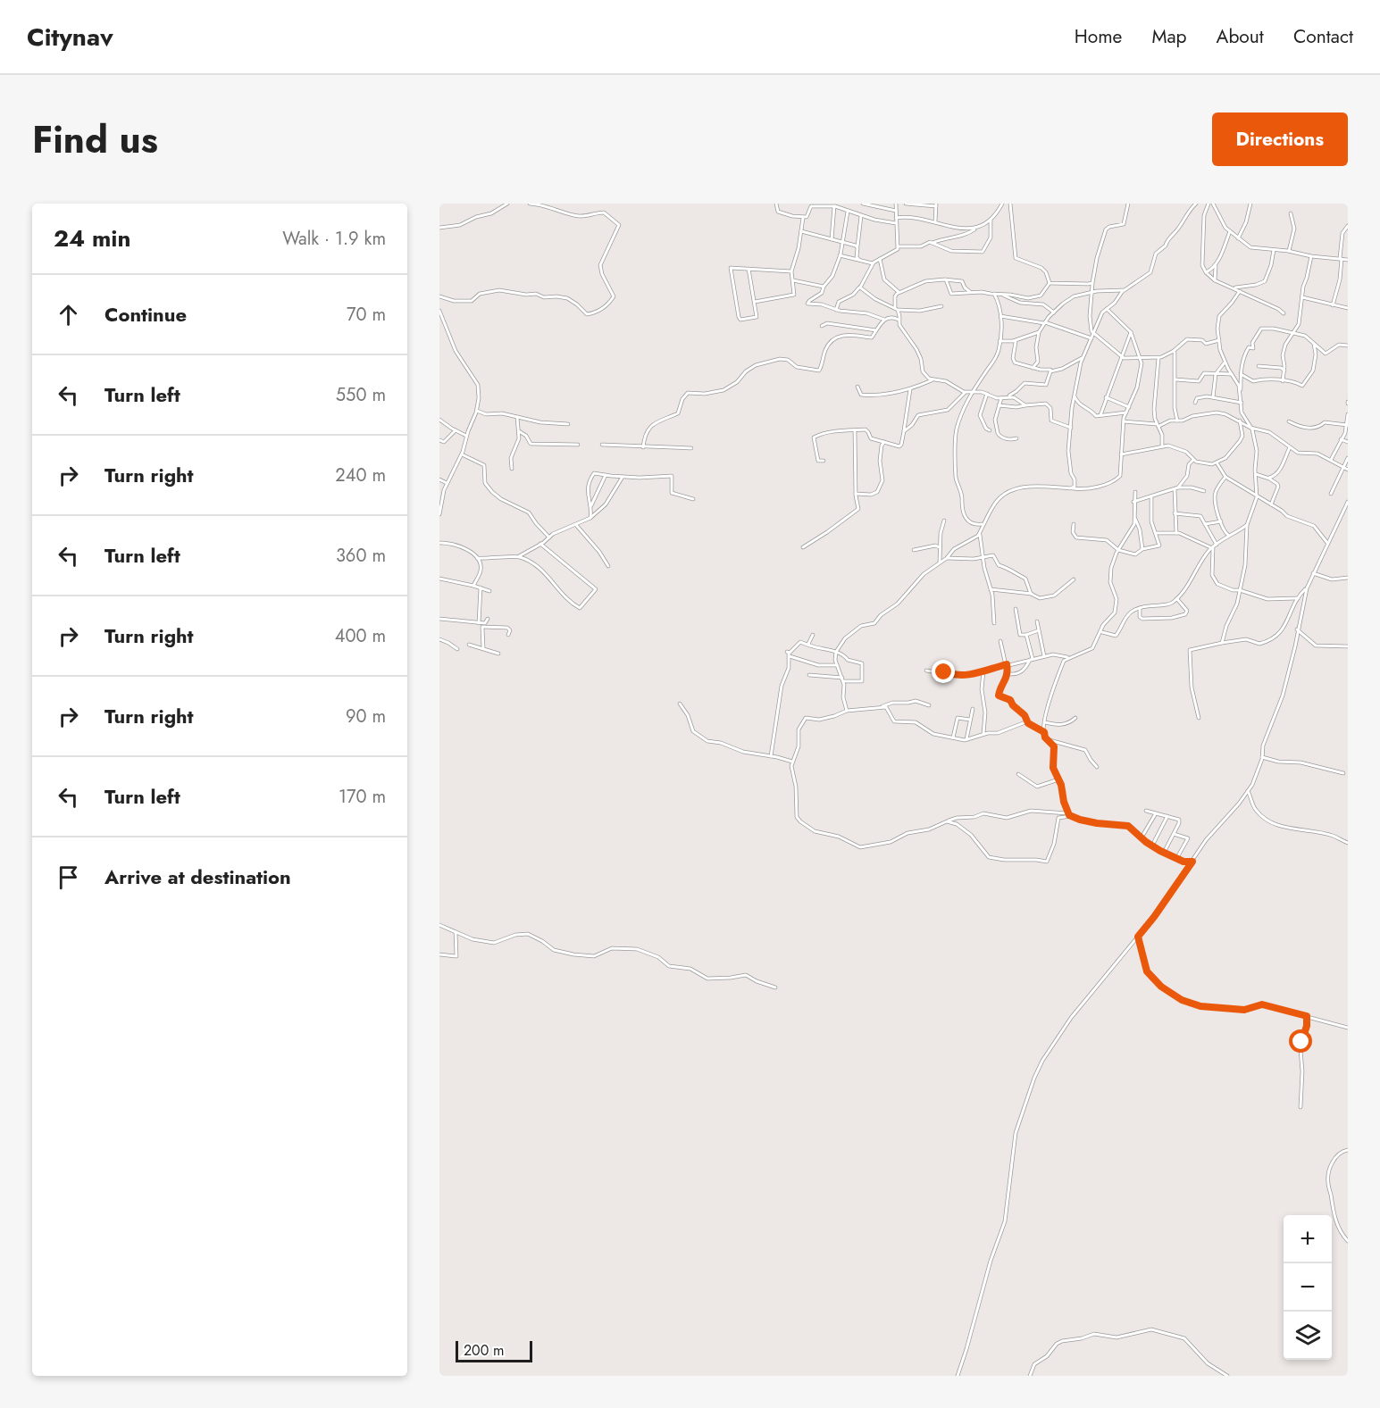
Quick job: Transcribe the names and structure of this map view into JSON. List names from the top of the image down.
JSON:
{
  "scale_bar": "200 m",
  "page": {
    "header": "Citynav",
    "nav": [
      "Home",
      "Map",
      "About",
      "Contact"
    ],
    "title": "Find us",
    "buttons": "Directions",
    "heading": ["24 min", "Walk · 1.9 km"],
    "list": [
      ["Continue", "70 m"],
      ["Turn left", "550 m"],
      ["Turn right", "240 m"],
      ["Turn left", "360 m"],
      ["Turn right", "400 m"],
      ["Turn right", "90 m"],
      ["Turn left", "170 m"],
      "Arrive at destination"
    ],
    "map_buttons": ["+", "−"],
    "scale": "200 m"
  }
}
